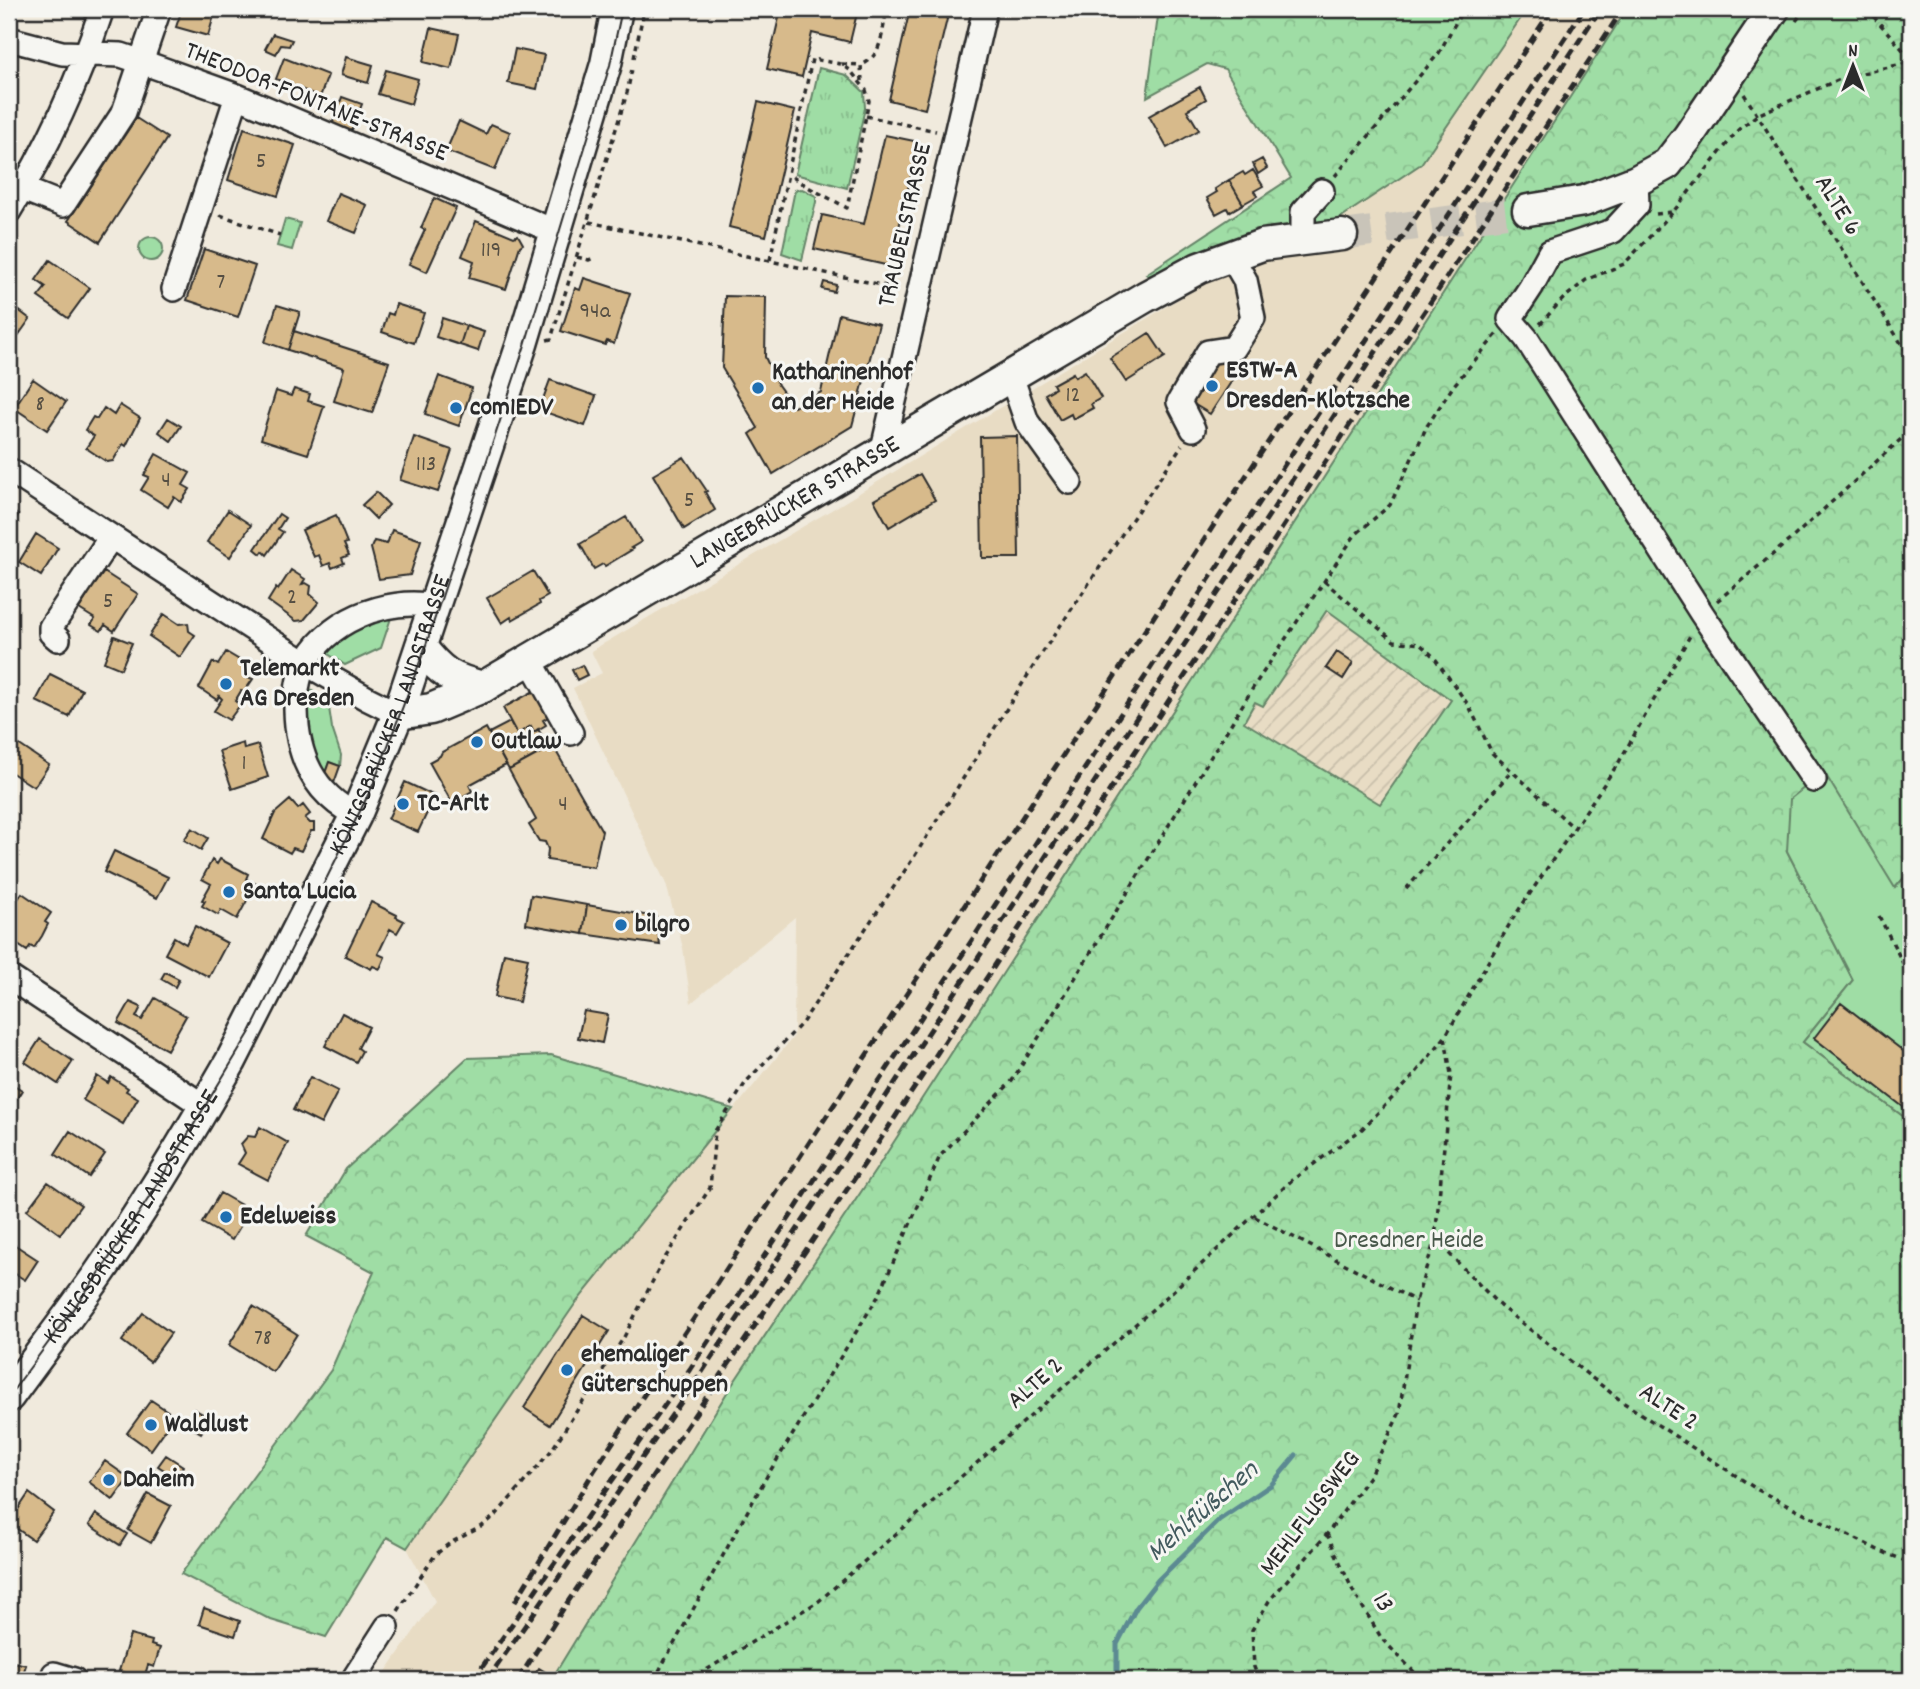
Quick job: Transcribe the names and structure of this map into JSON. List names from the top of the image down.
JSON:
{
  "streets": {
    "main road": ["LANGEBRÜCKER STRASSE", "KÖNIGSBRÜCKER LANDSTRASSE"],
    "street": ["THEODOR-FONTANE-STRASSE", "TRAUBELSTRASSE"],
    "path": [
      "ALTE 6",
      "ALTE 2",
      "MEHLFLUSSWEG",
      "13"
    ]
  },
  "crossings": [
    ["THEODOR-FONTANE-STRASSE", "KÖNIGSBRÜCKER LANDSTRASSE"],
    ["TRAUBELSTRASSE", "LANGEBRÜCKER STRASSE"],
    ["LANGEBRÜCKER STRASSE", "KÖNIGSBRÜCKER LANDSTRASSE"],
    ["ALTE 2", "MEHLFLUSSWEG"],
    ["MEHLFLUSSWEG", "13"]
  ],
  "water": ["Mehlflüßchen"],
  "parks": ["Dresdner Heide"],
  "places": [
    "ESTW-A Dresden-Klotzsche",
    "Katharinenhof an der Heide",
    "com1EDV",
    "Telemarkt AG Dresden",
    "Outlaw",
    "TC-Arlt",
    "Santa Lucia",
    "bilgro",
    "Edelweiss",
    "ehemaliger Güterschuppen",
    "Waldlust",
    "Daheim"
  ],
  "house_numbers": [
    "5",
    "119",
    "7",
    "94a",
    "12",
    "8",
    "113",
    "4",
    "5",
    "2",
    "5",
    "1",
    "4",
    "78"
  ],
  "north": "top"
}
